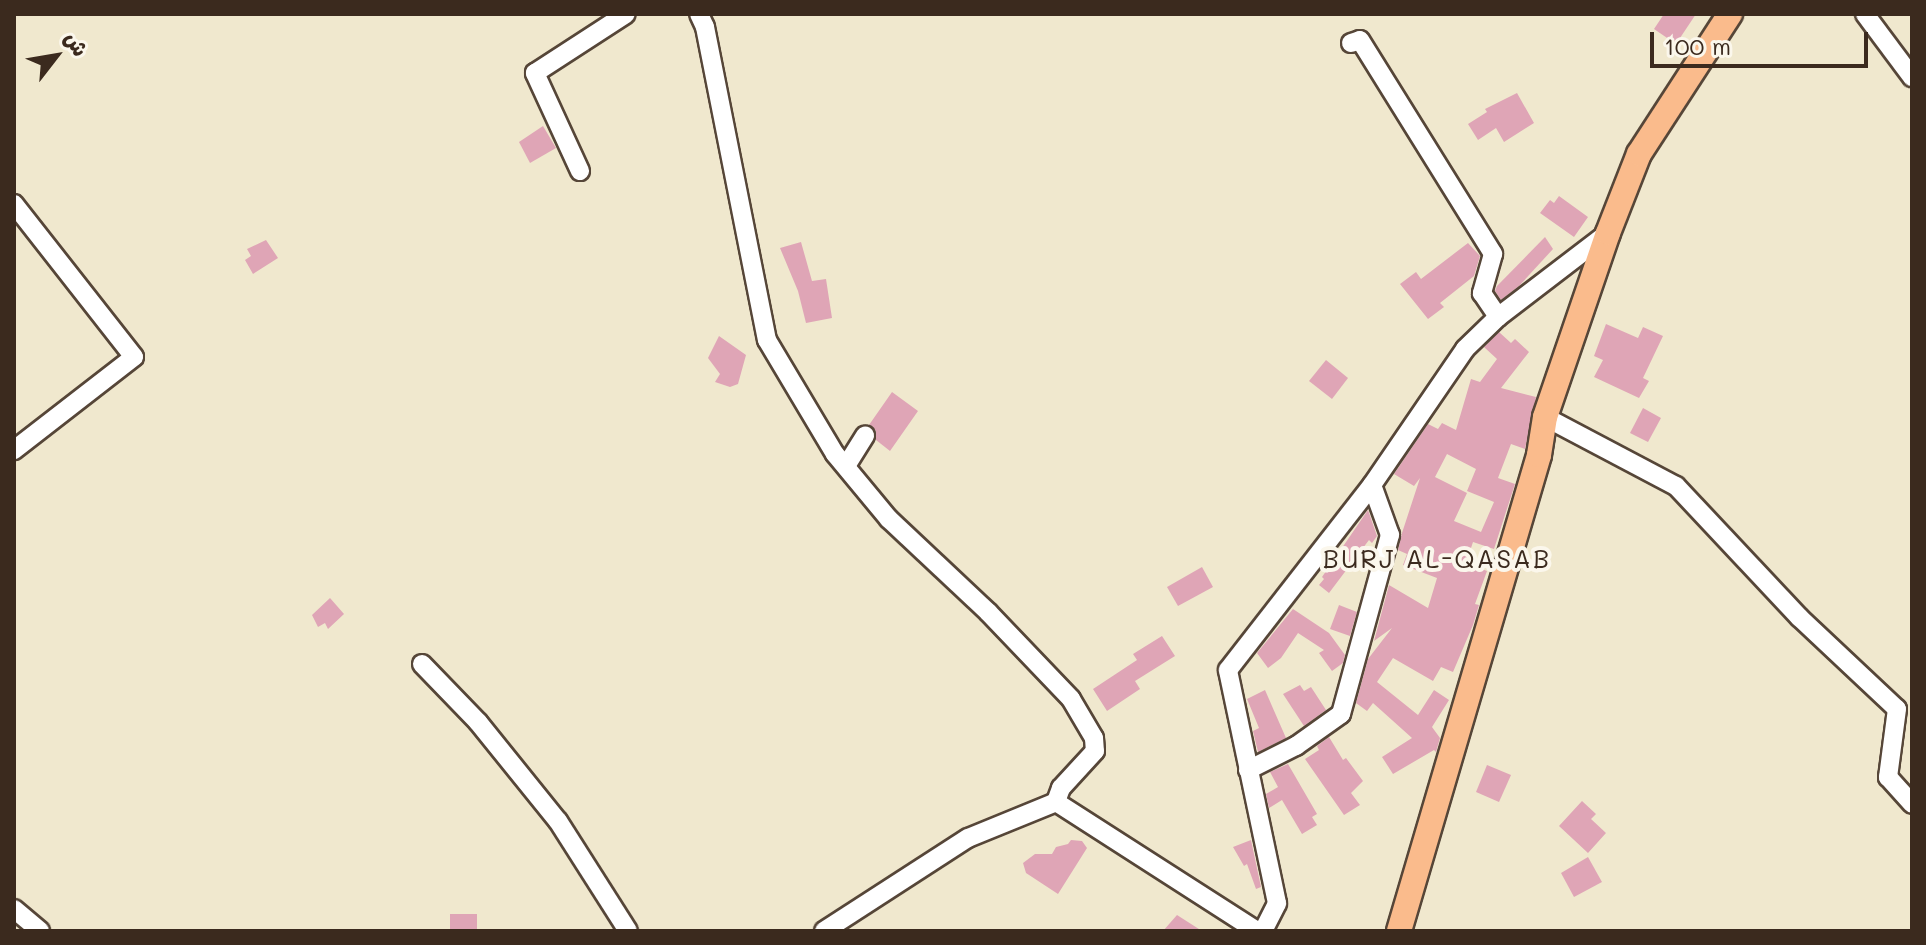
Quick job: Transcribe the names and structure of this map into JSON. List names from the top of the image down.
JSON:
{
  "districts": ["BURJ AL-QASAB"],
  "scale_bar": "100 m",
  "north": "top right"
}
